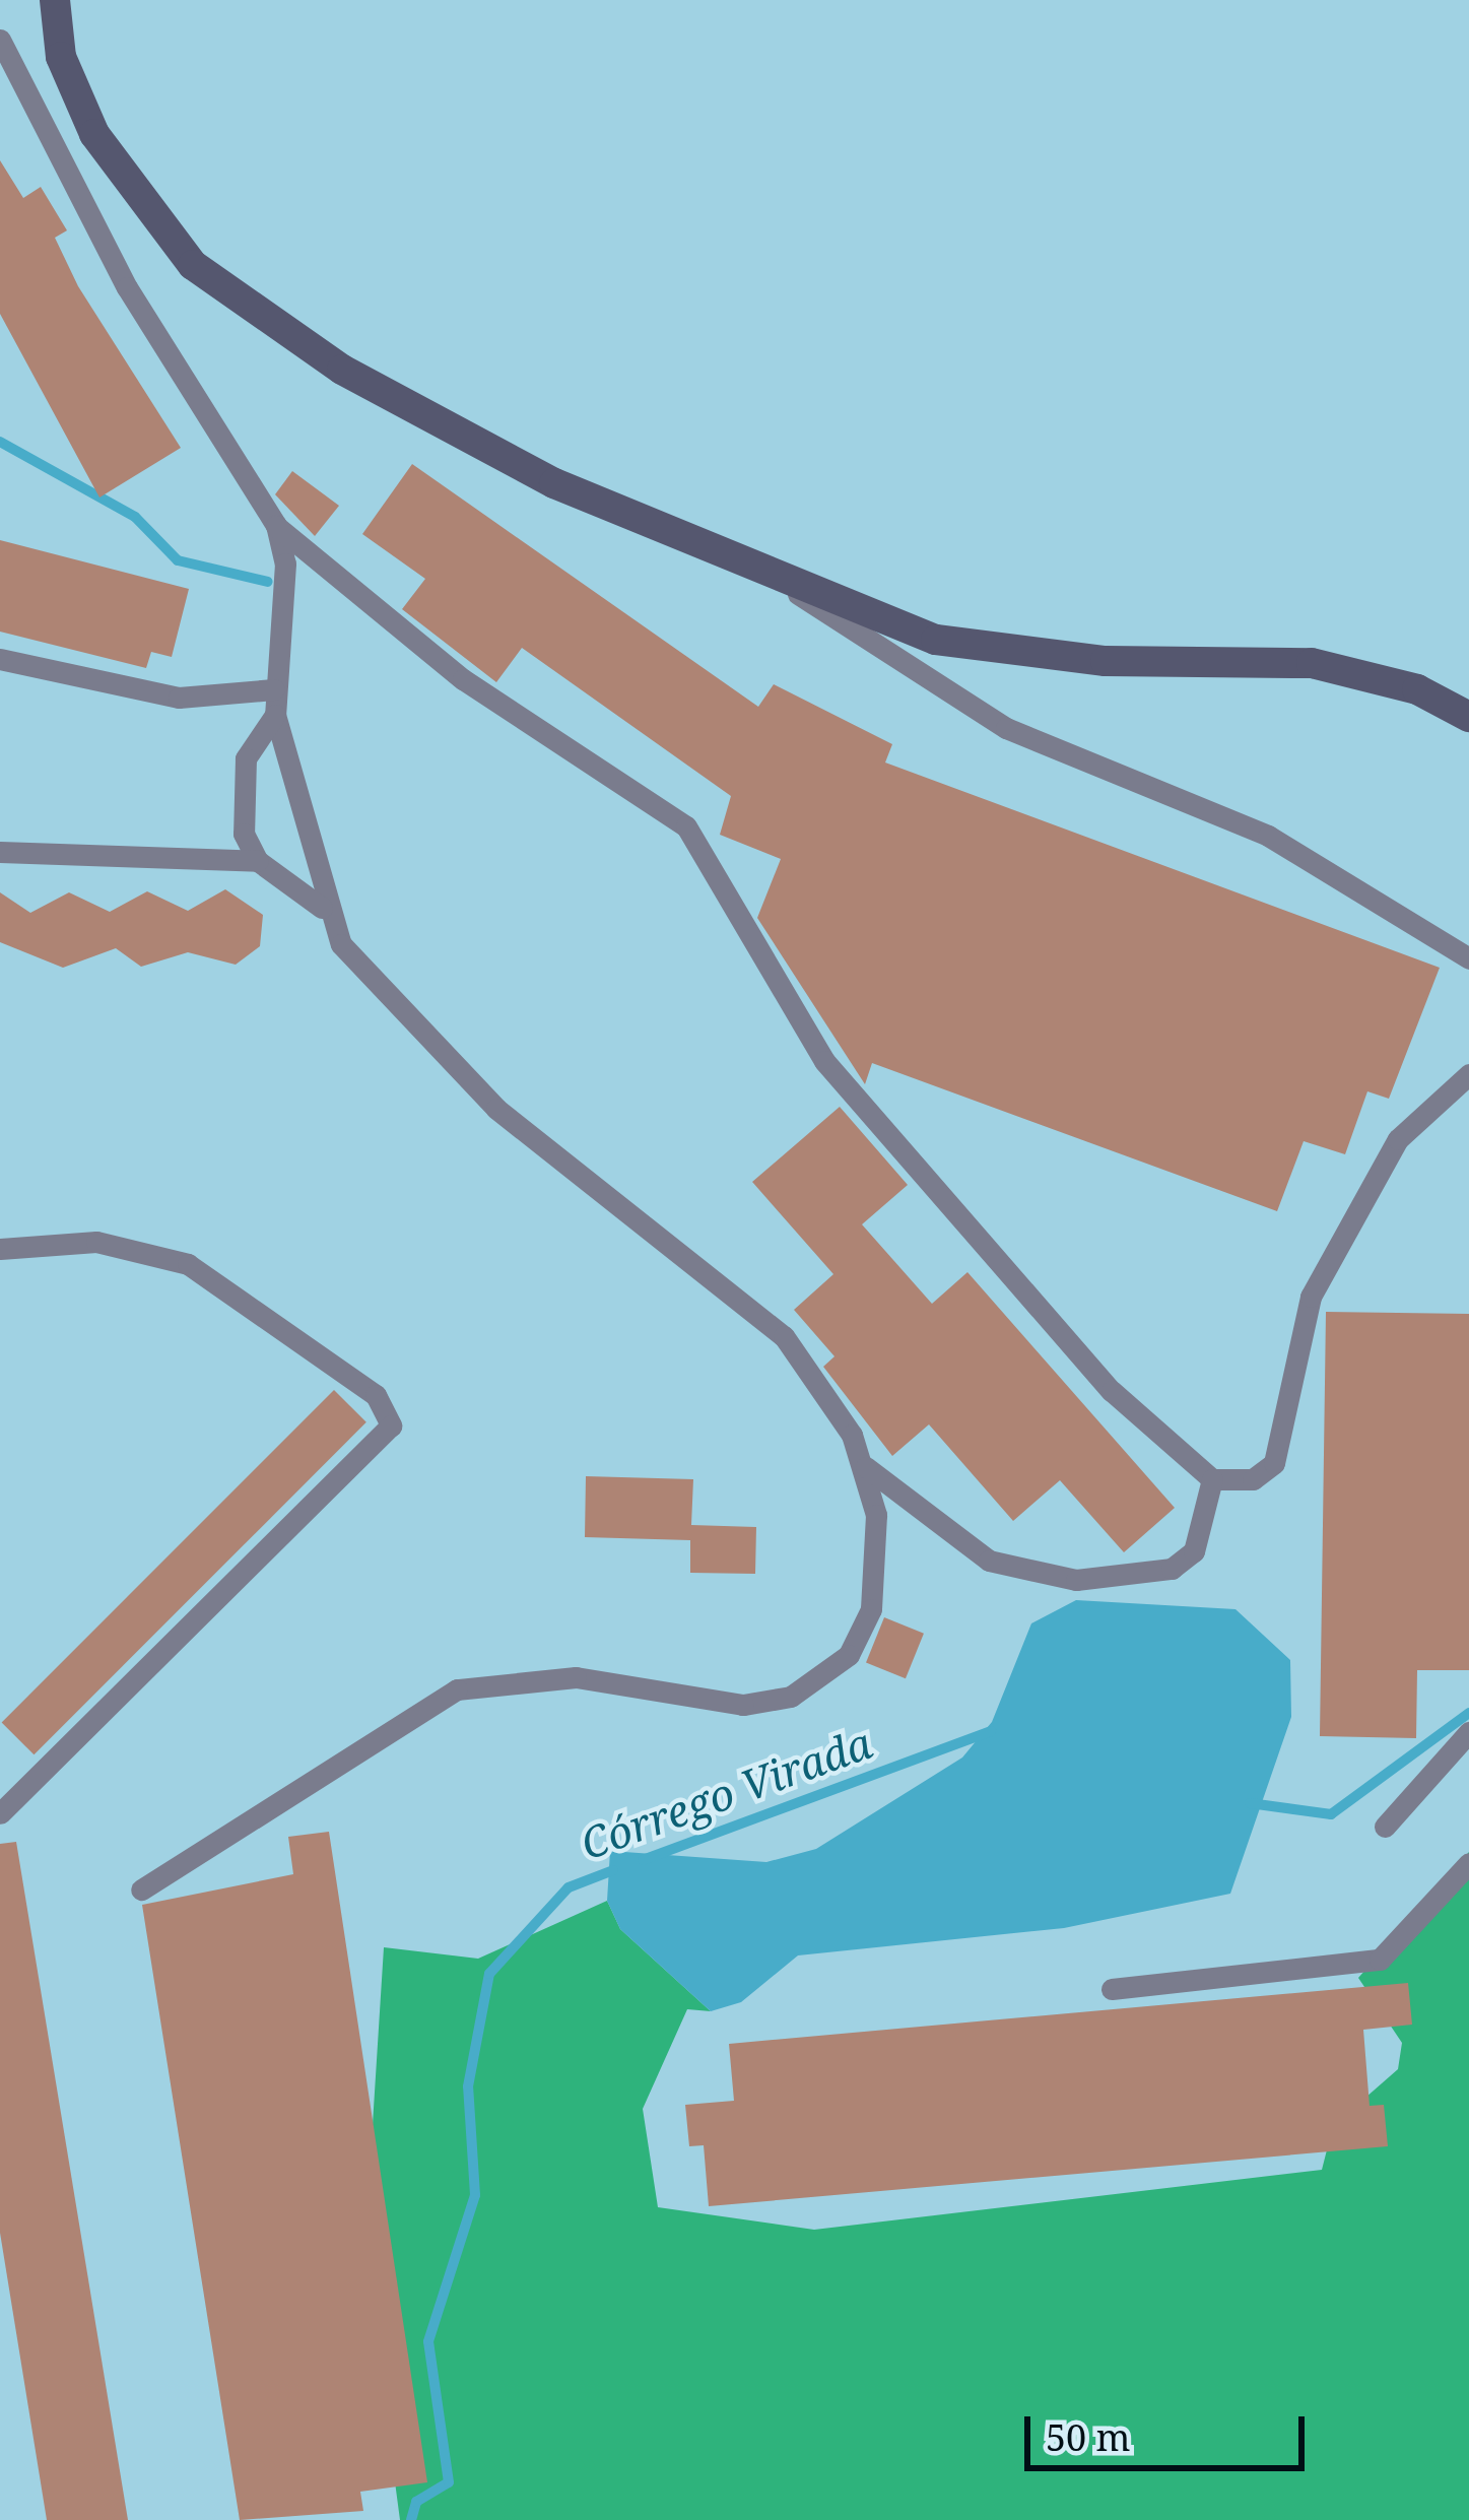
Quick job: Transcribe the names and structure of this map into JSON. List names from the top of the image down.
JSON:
{
  "water": ["Córrego Virada"],
  "scale_bar": "50 m"
}
